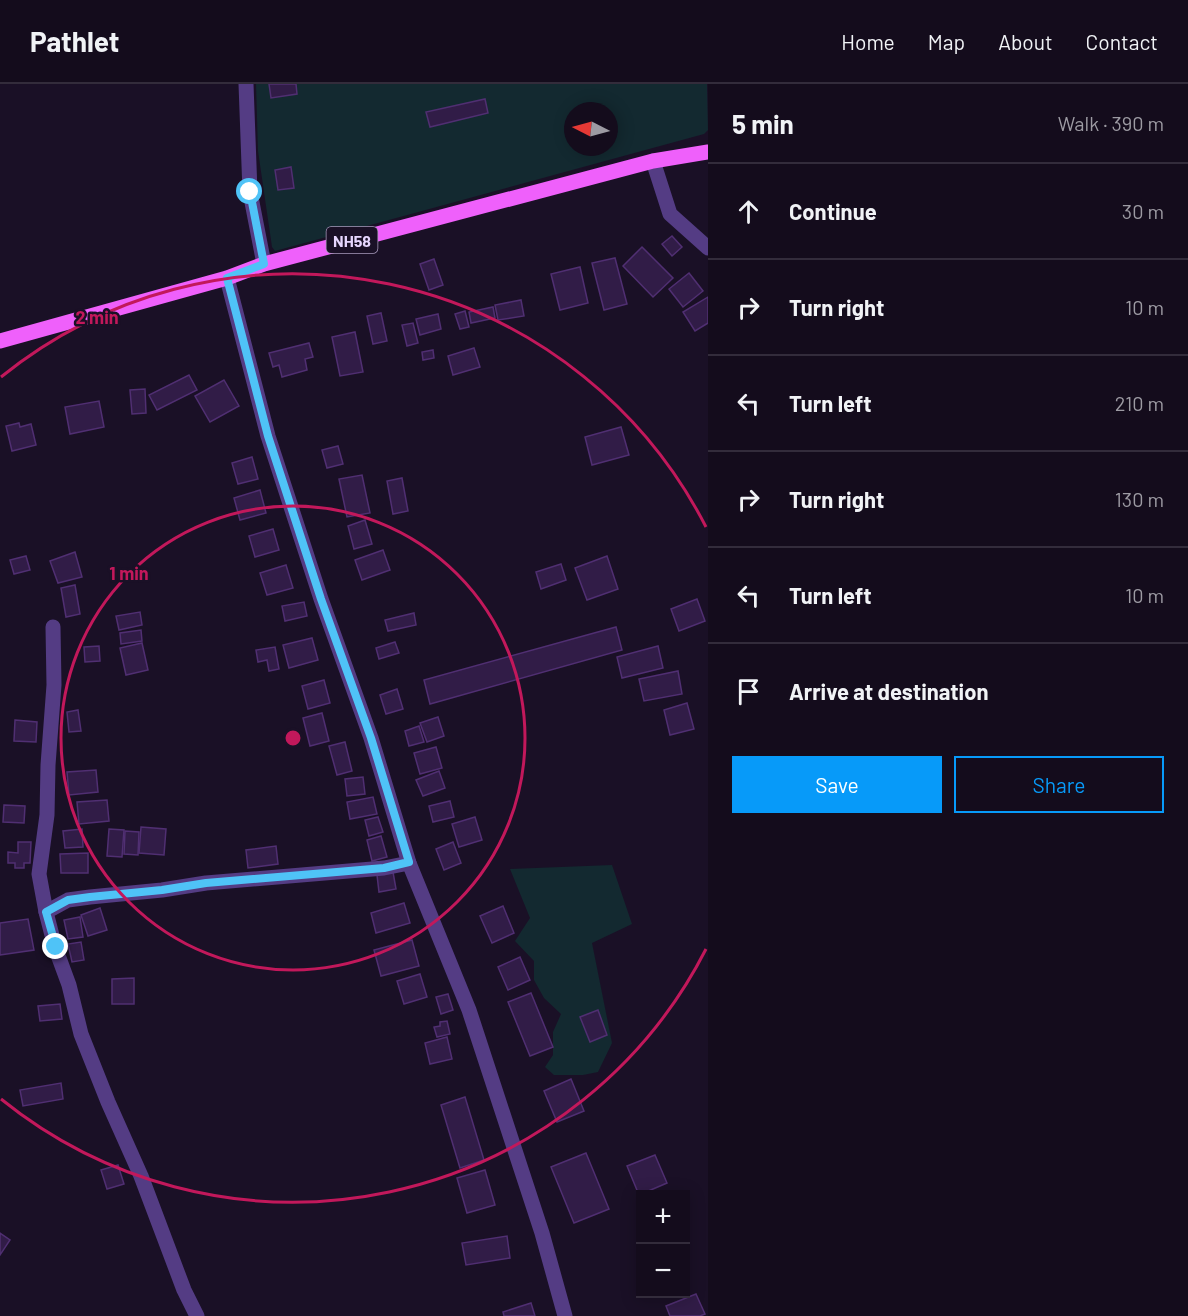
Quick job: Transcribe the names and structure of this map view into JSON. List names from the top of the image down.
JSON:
{
  "streets": {
    "main road": ["NH58"]
  },
  "north": "left",
  "page": {
    "header": "Pathlet",
    "nav": [
      "Home",
      "Map",
      "About",
      "Contact"
    ],
    "heading": ["5 min", "Walk · 390 m"],
    "list": [
      ["Continue", "30 m"],
      ["Turn right", "10 m"],
      ["Turn left", "210 m"],
      ["Turn right", "130 m"],
      ["Turn left", "10 m"],
      "Arrive at destination"
    ],
    "buttons": ["Save", "Share"],
    "map_buttons": ["+", "−"]
  },
  "rings": ["2 min", "1 min"]
}
